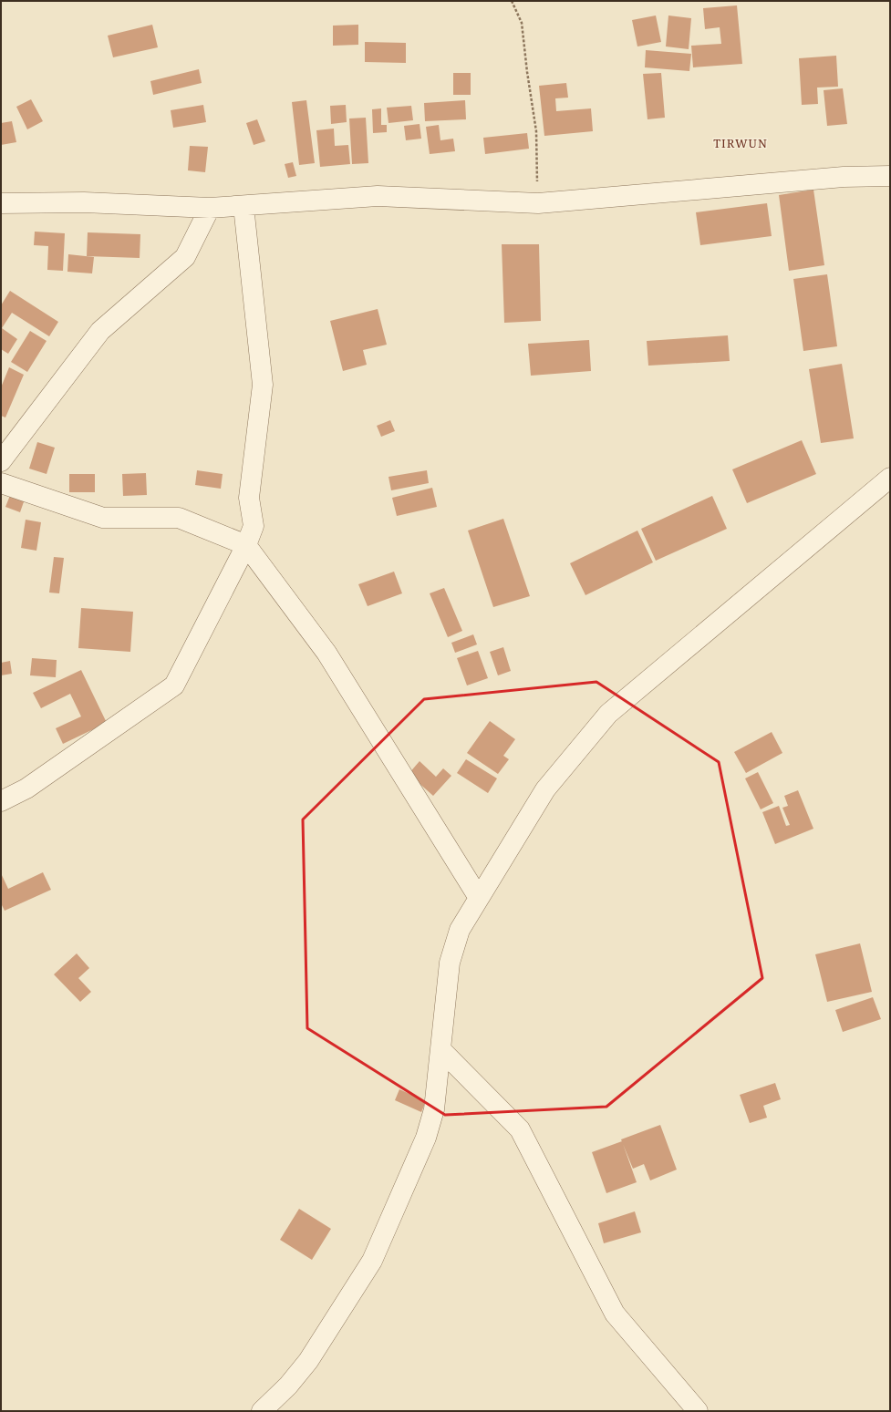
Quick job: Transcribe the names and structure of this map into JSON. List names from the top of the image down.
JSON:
{
  "districts": ["TIRWUN"]
}
